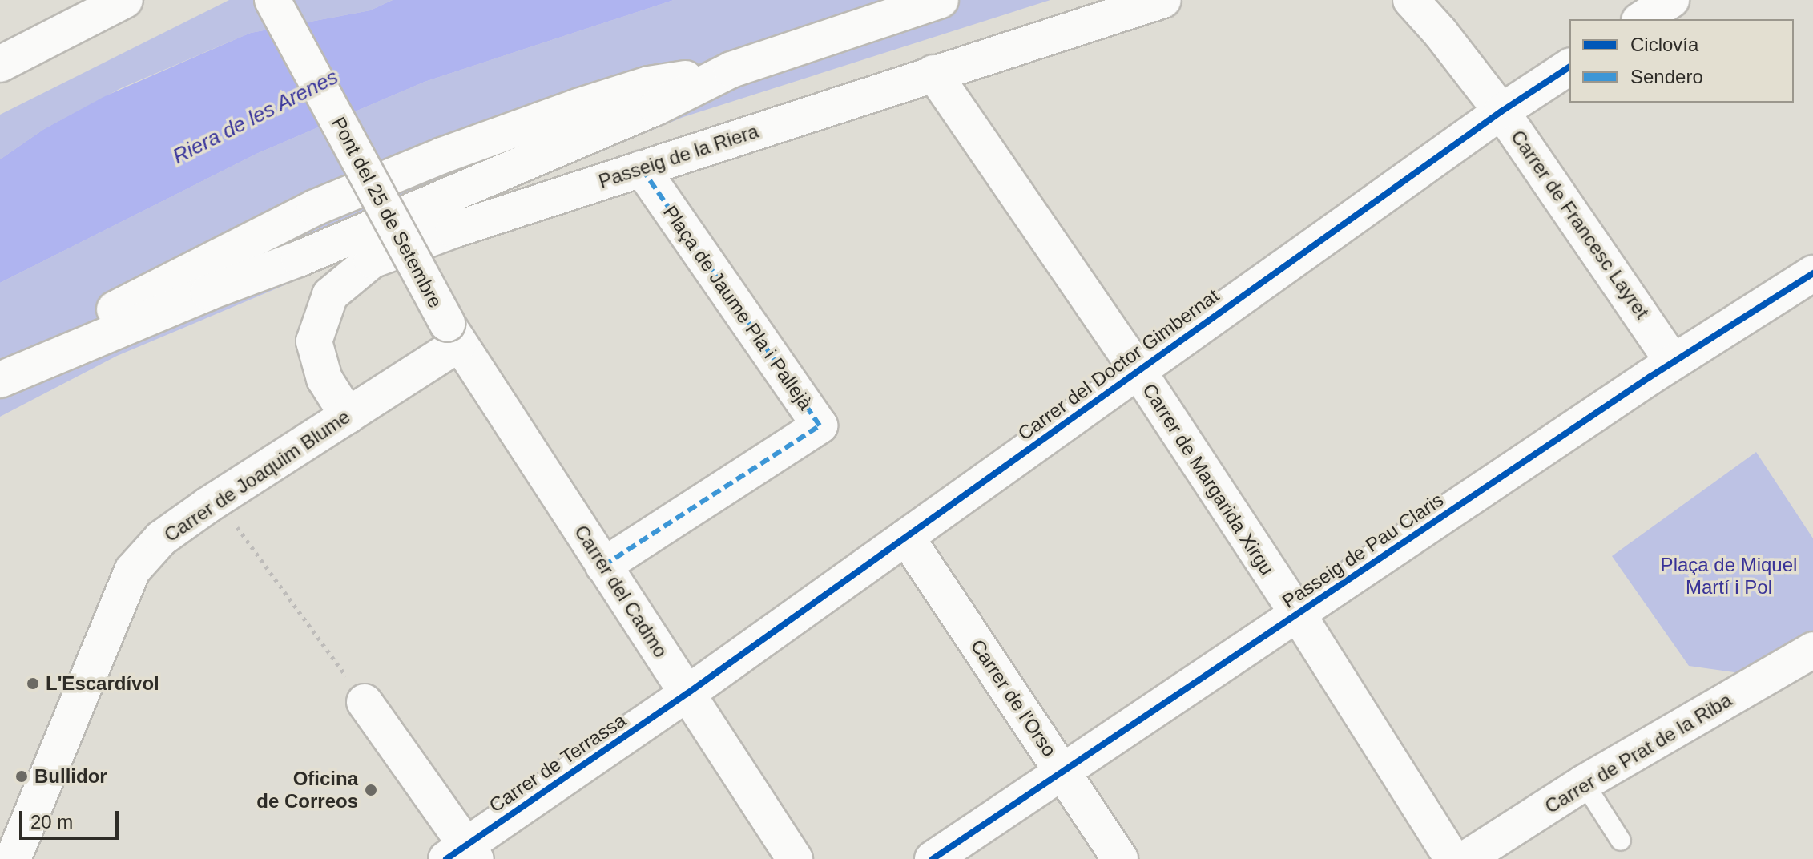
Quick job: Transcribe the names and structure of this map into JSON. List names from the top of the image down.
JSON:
{
  "streets": {
    "street": [
      "Passeig de la Riera",
      "Pont del 25 de Setembre",
      "Carrer de Francesc Layret",
      "Plaça de Jaume Pla i Pallejà",
      "Carrer del Doctor Gimbernat",
      "Carrer de Joaquim Blume",
      "Carrer de Margarida Xirgu",
      "Passeig de Pau Claris",
      "Carrer del Cadmo",
      "Carrer de l'Orso",
      "Carrer de Prat de la Riba",
      "Carrer de Terrassa"
    ]
  },
  "crossings": [
    ["Passeig de la Riera", "Plaça de Jaume Pla i Pallejà"],
    ["Passeig de la Riera", "Carrer de Joaquim Blume"],
    ["Passeig de la Riera", "Carrer de Margarida Xirgu"],
    ["Pont del 25 de Setembre", "Carrer de Joaquim Blume"],
    ["Pont del 25 de Setembre", "Carrer del Cadmo"],
    ["Carrer de Francesc Layret", "Carrer del Doctor Gimbernat"],
    ["Carrer de Francesc Layret", "Passeig de Pau Claris"],
    ["Plaça de Jaume Pla i Pallejà", "Carrer del Cadmo"],
    ["Carrer del Doctor Gimbernat", "Carrer de Margarida Xirgu"],
    ["Carrer del Doctor Gimbernat", "Carrer del Cadmo"],
    ["Carrer del Doctor Gimbernat", "Carrer de l'Orso"],
    ["Carrer del Doctor Gimbernat", "Carrer de Terrassa"],
    ["Carrer de Joaquim Blume", "Carrer del Cadmo"],
    ["Carrer de Margarida Xirgu", "Passeig de Pau Claris"],
    ["Passeig de Pau Claris", "Carrer de l'Orso"],
    ["Carrer del Cadmo", "Carrer de Terrassa"]
  ],
  "water": ["Riera de les Arenes"],
  "parks": ["Plaça de Miquel Martí i Pol"],
  "places": ["L'Escardívol", "Bullidor", "Oficina de Correos"],
  "legend": ["Ciclovía", "Sendero"],
  "scale_bar": "20 m"
}
